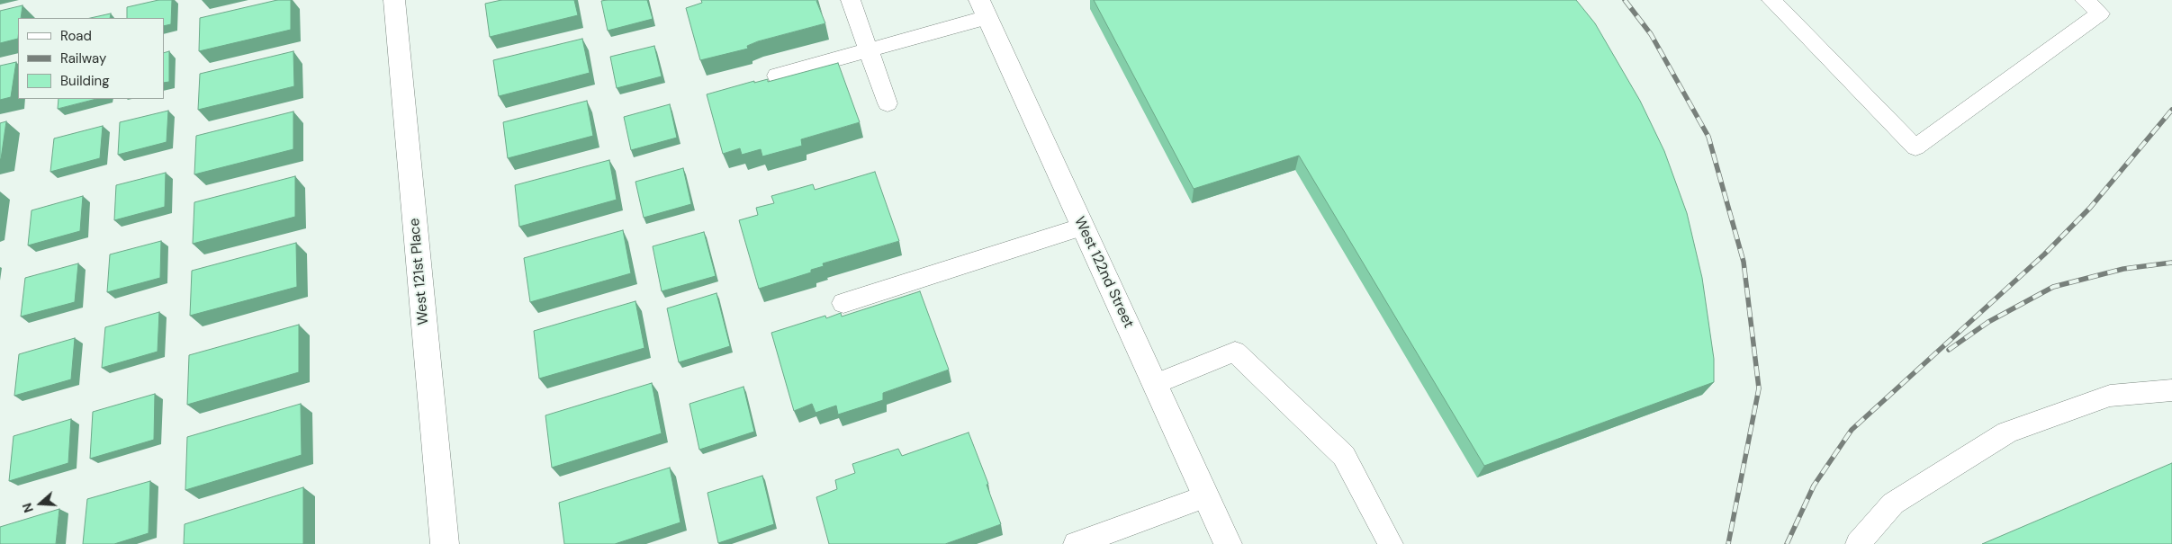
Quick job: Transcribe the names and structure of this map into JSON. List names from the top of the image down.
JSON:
{
  "streets": {
    "street": ["West 121st Place", "West 122nd Street"]
  },
  "legend": ["Road", "Railway", "Building"],
  "north": "left"
}
